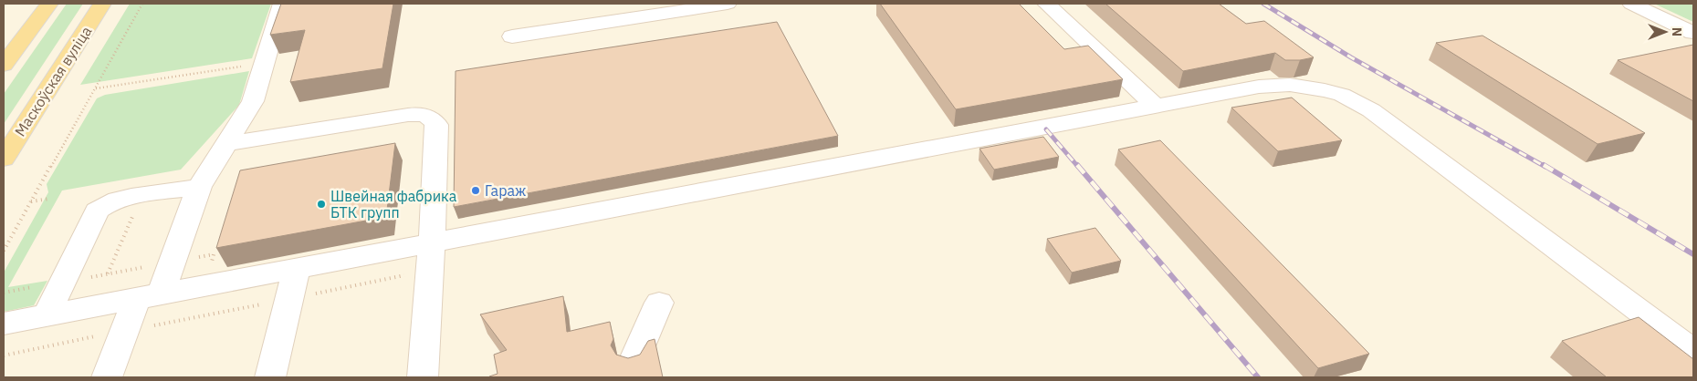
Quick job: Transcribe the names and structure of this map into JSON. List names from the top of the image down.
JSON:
{
  "streets": {
    "main road": ["Маскоўская вуліца"]
  },
  "places": ["Гараж", "Швейная фабрика БТК групп"],
  "north": "right"
}
